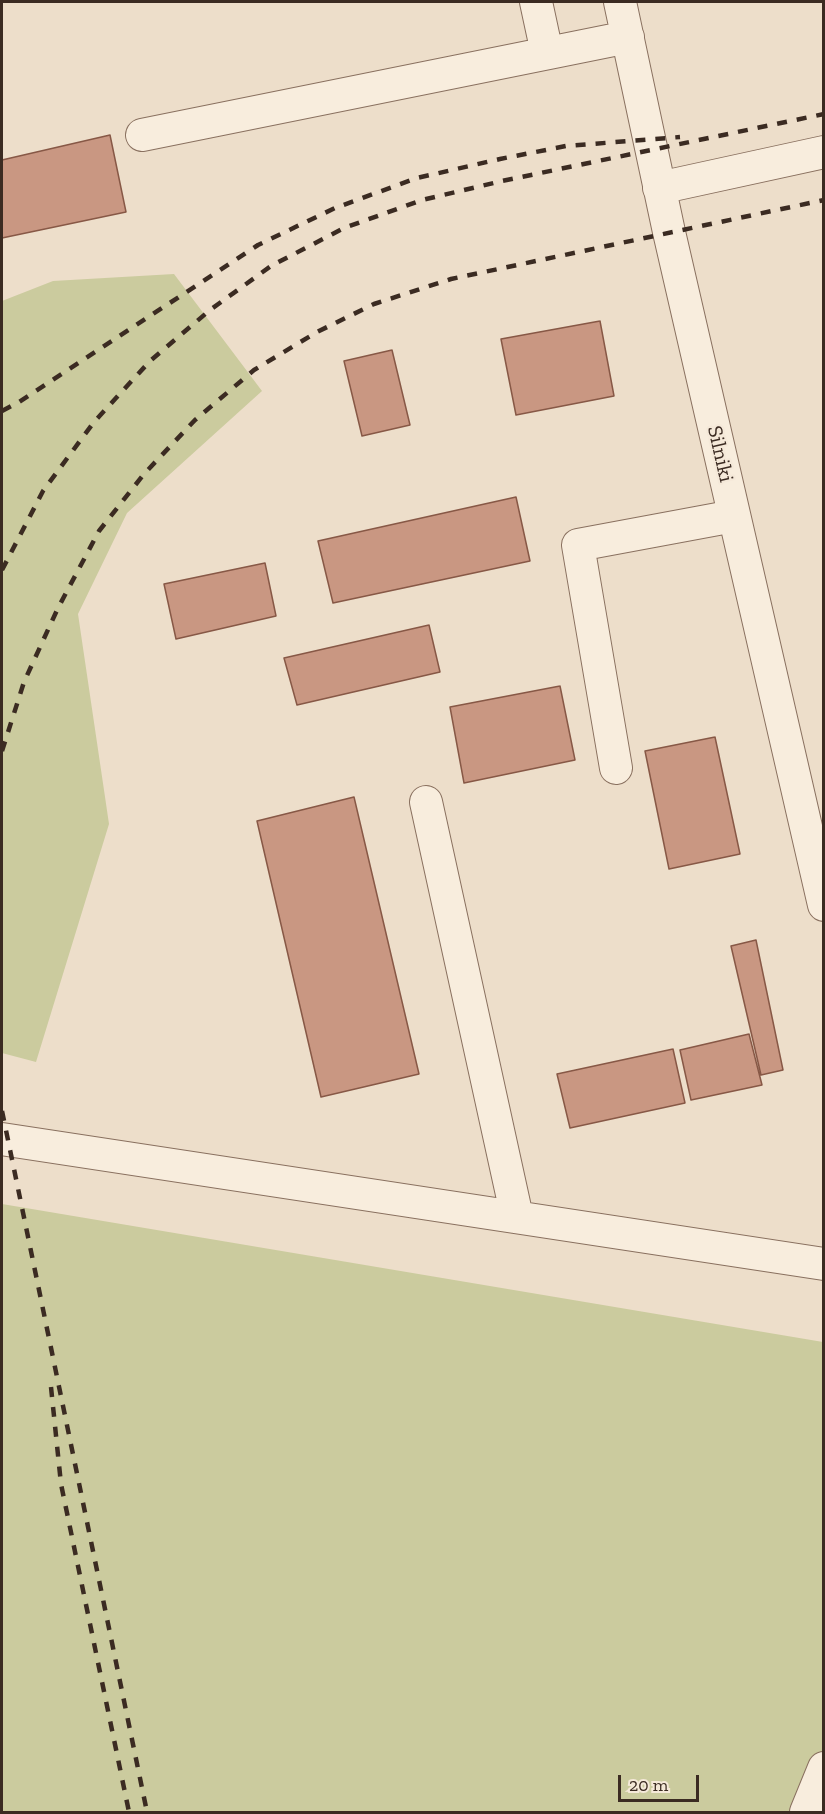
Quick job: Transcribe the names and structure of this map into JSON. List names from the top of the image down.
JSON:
{
  "streets": {
    "lane": ["Silniki"]
  },
  "scale_bar": "20 m"
}
